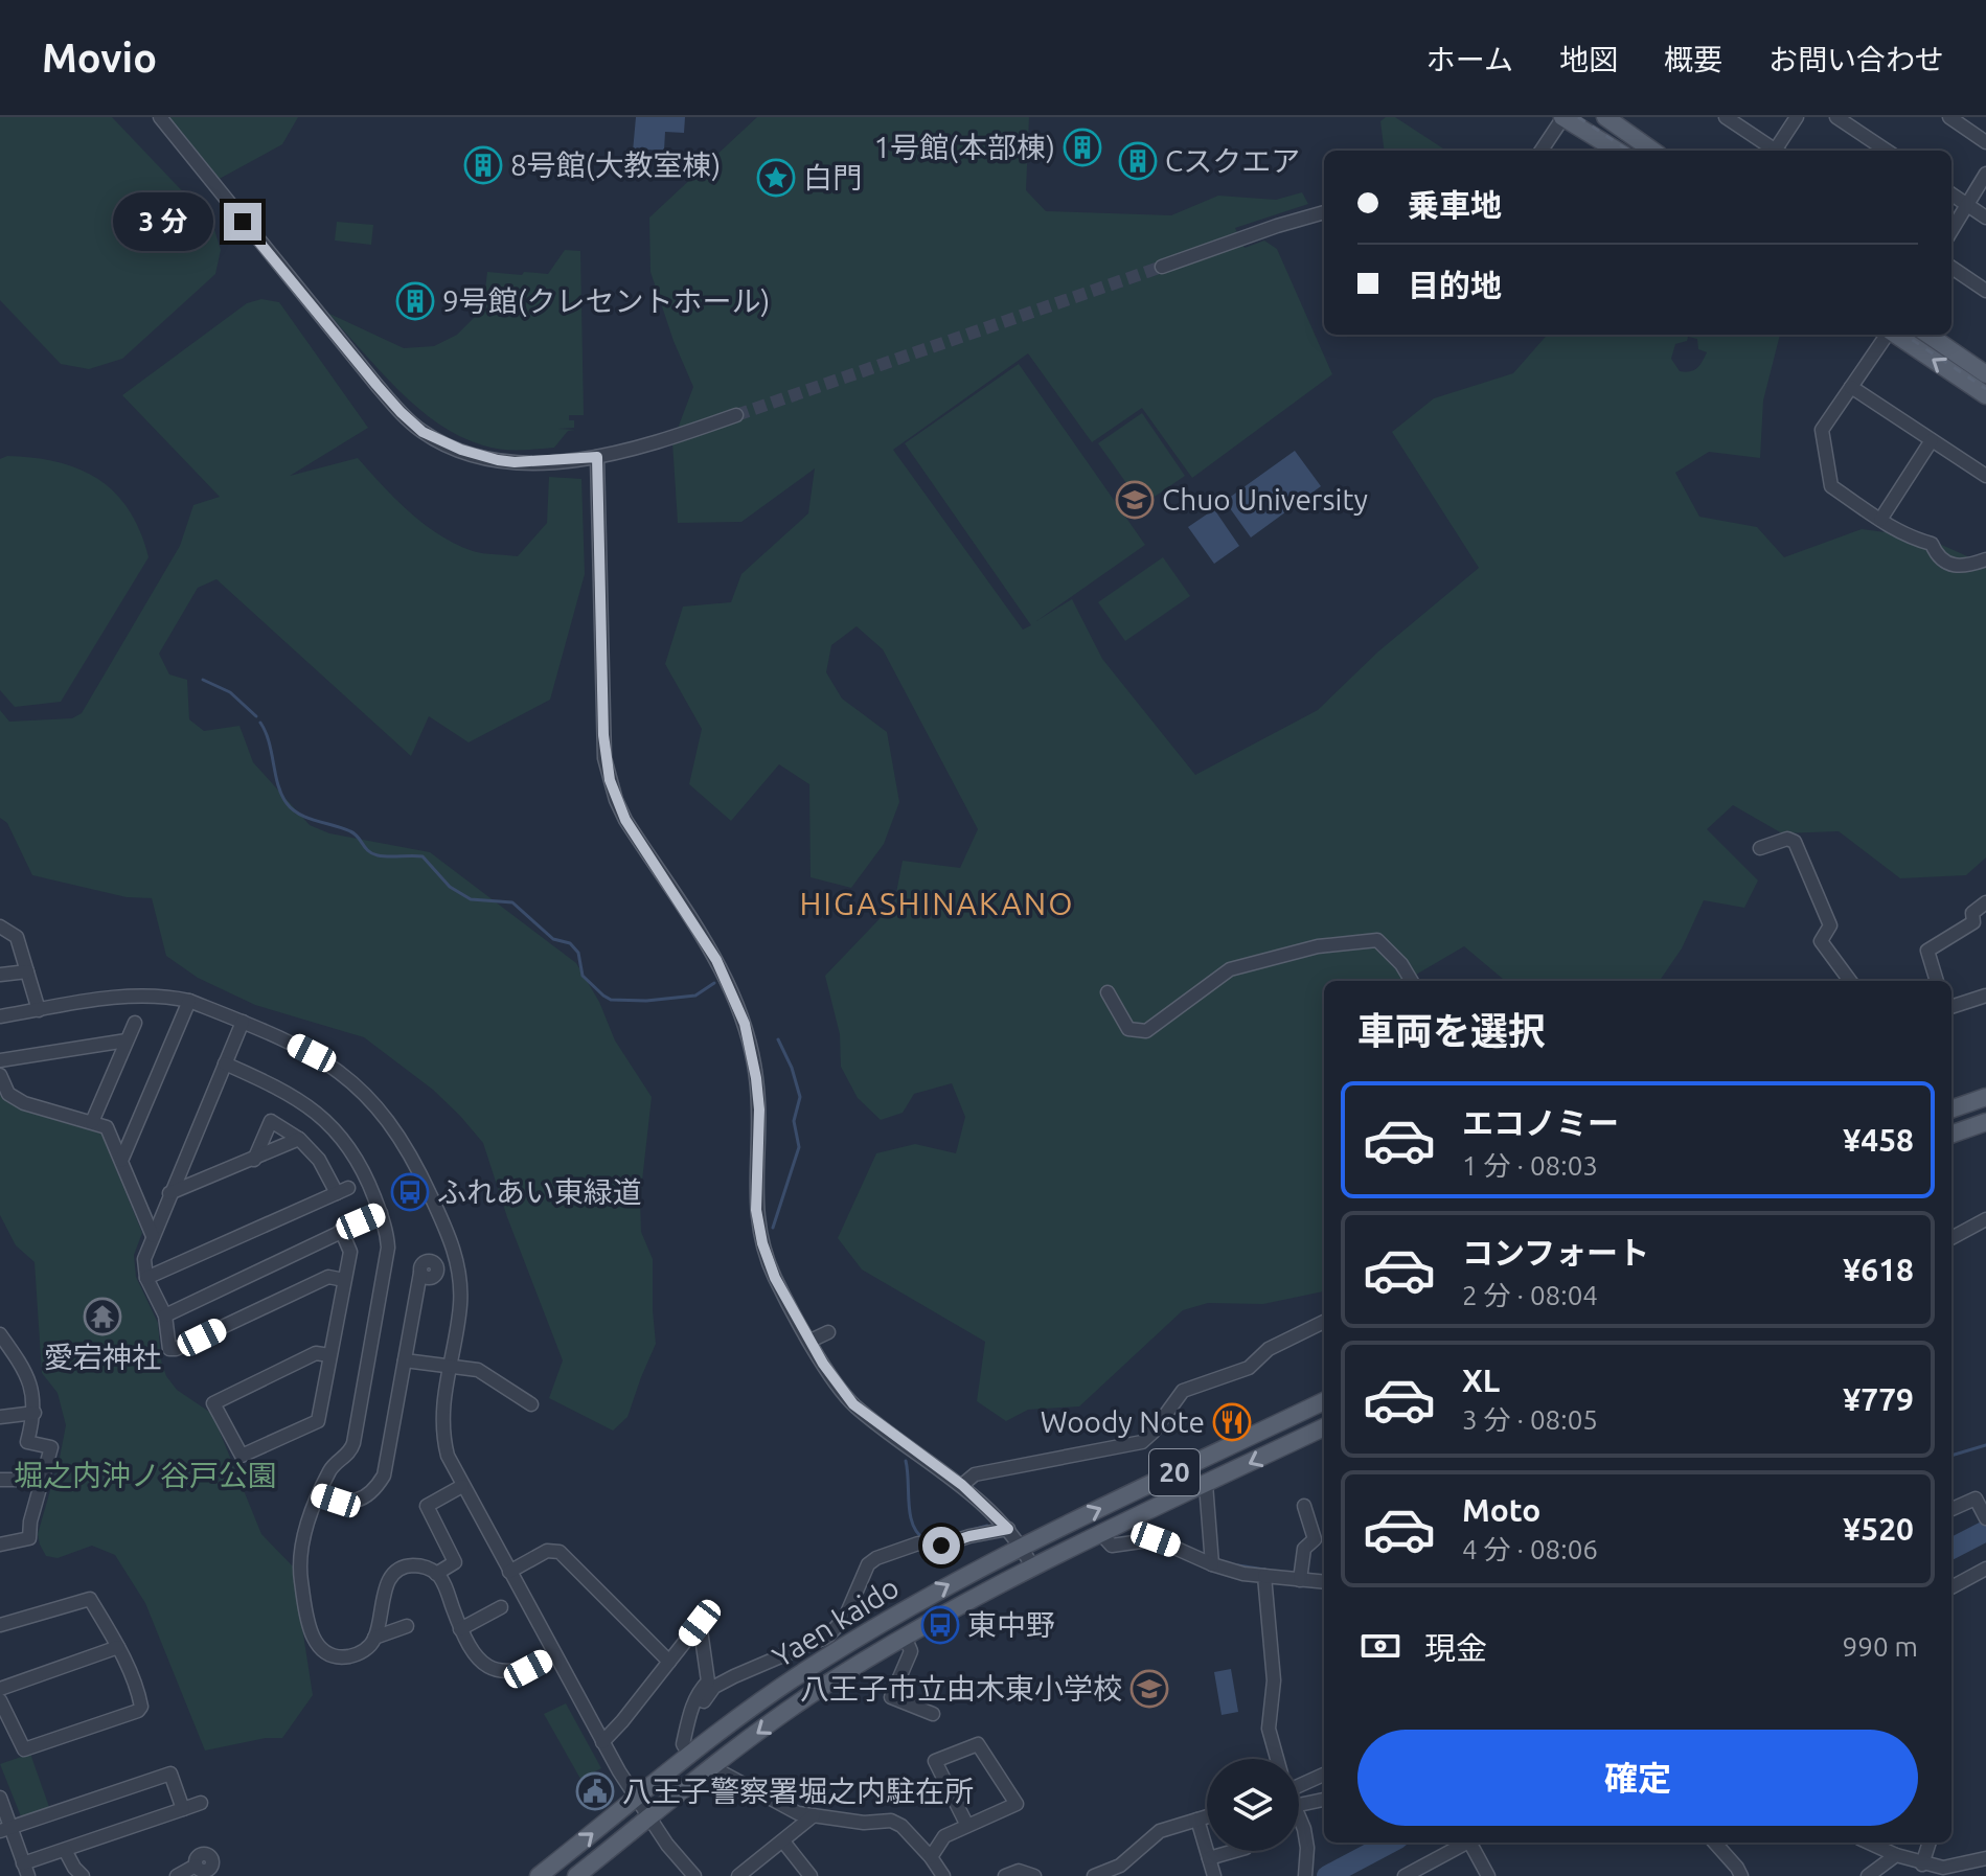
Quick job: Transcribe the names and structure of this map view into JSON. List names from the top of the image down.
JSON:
{
  "streets": {
    "main road": ["20", "Yaen kaido"]
  },
  "districts": ["HIGASHINAKANO"],
  "parks": ["堀之内沖ノ谷戸公園"],
  "places": {
    "building": [
      "1号館(本部棟)",
      "Cスクエア",
      "8号館(大教室棟)",
      "9号館(クレセントホール)"
    ],
    "place": ["白門"],
    "school or university": ["Chuo University", "八王子市立由木東小学校"],
    "bus stop": ["ふれあい東緑道", "東中野"],
    "temple": ["愛宕神社"],
    "restaurant": ["Woody Note"],
    "public building": ["八王子警察署堀之内駐在所"]
  },
  "page": {
    "header": "Movio",
    "nav": [
      "ホーム",
      "地図",
      "概要",
      "お問い合わせ"
    ],
    "banner": ["乗車地", "目的地"],
    "bubble": "3 分",
    "heading": "車両を選択",
    "list": [
      {
        "name": "エコノミー",
        "note": "1 分 · 08:03",
        "value": "¥458"
      },
      {
        "name": "コンフォート",
        "note": "2 分 · 08:04",
        "value": "¥618"
      },
      {
        "name": "XL",
        "note": "3 分 · 08:05",
        "value": "¥779"
      },
      {
        "name": "Moto",
        "note": "4 分 · 08:06",
        "value": "¥520"
      }
    ],
    "pay": ["現金", "990 m"],
    "buttons": "確定"
  }
}
